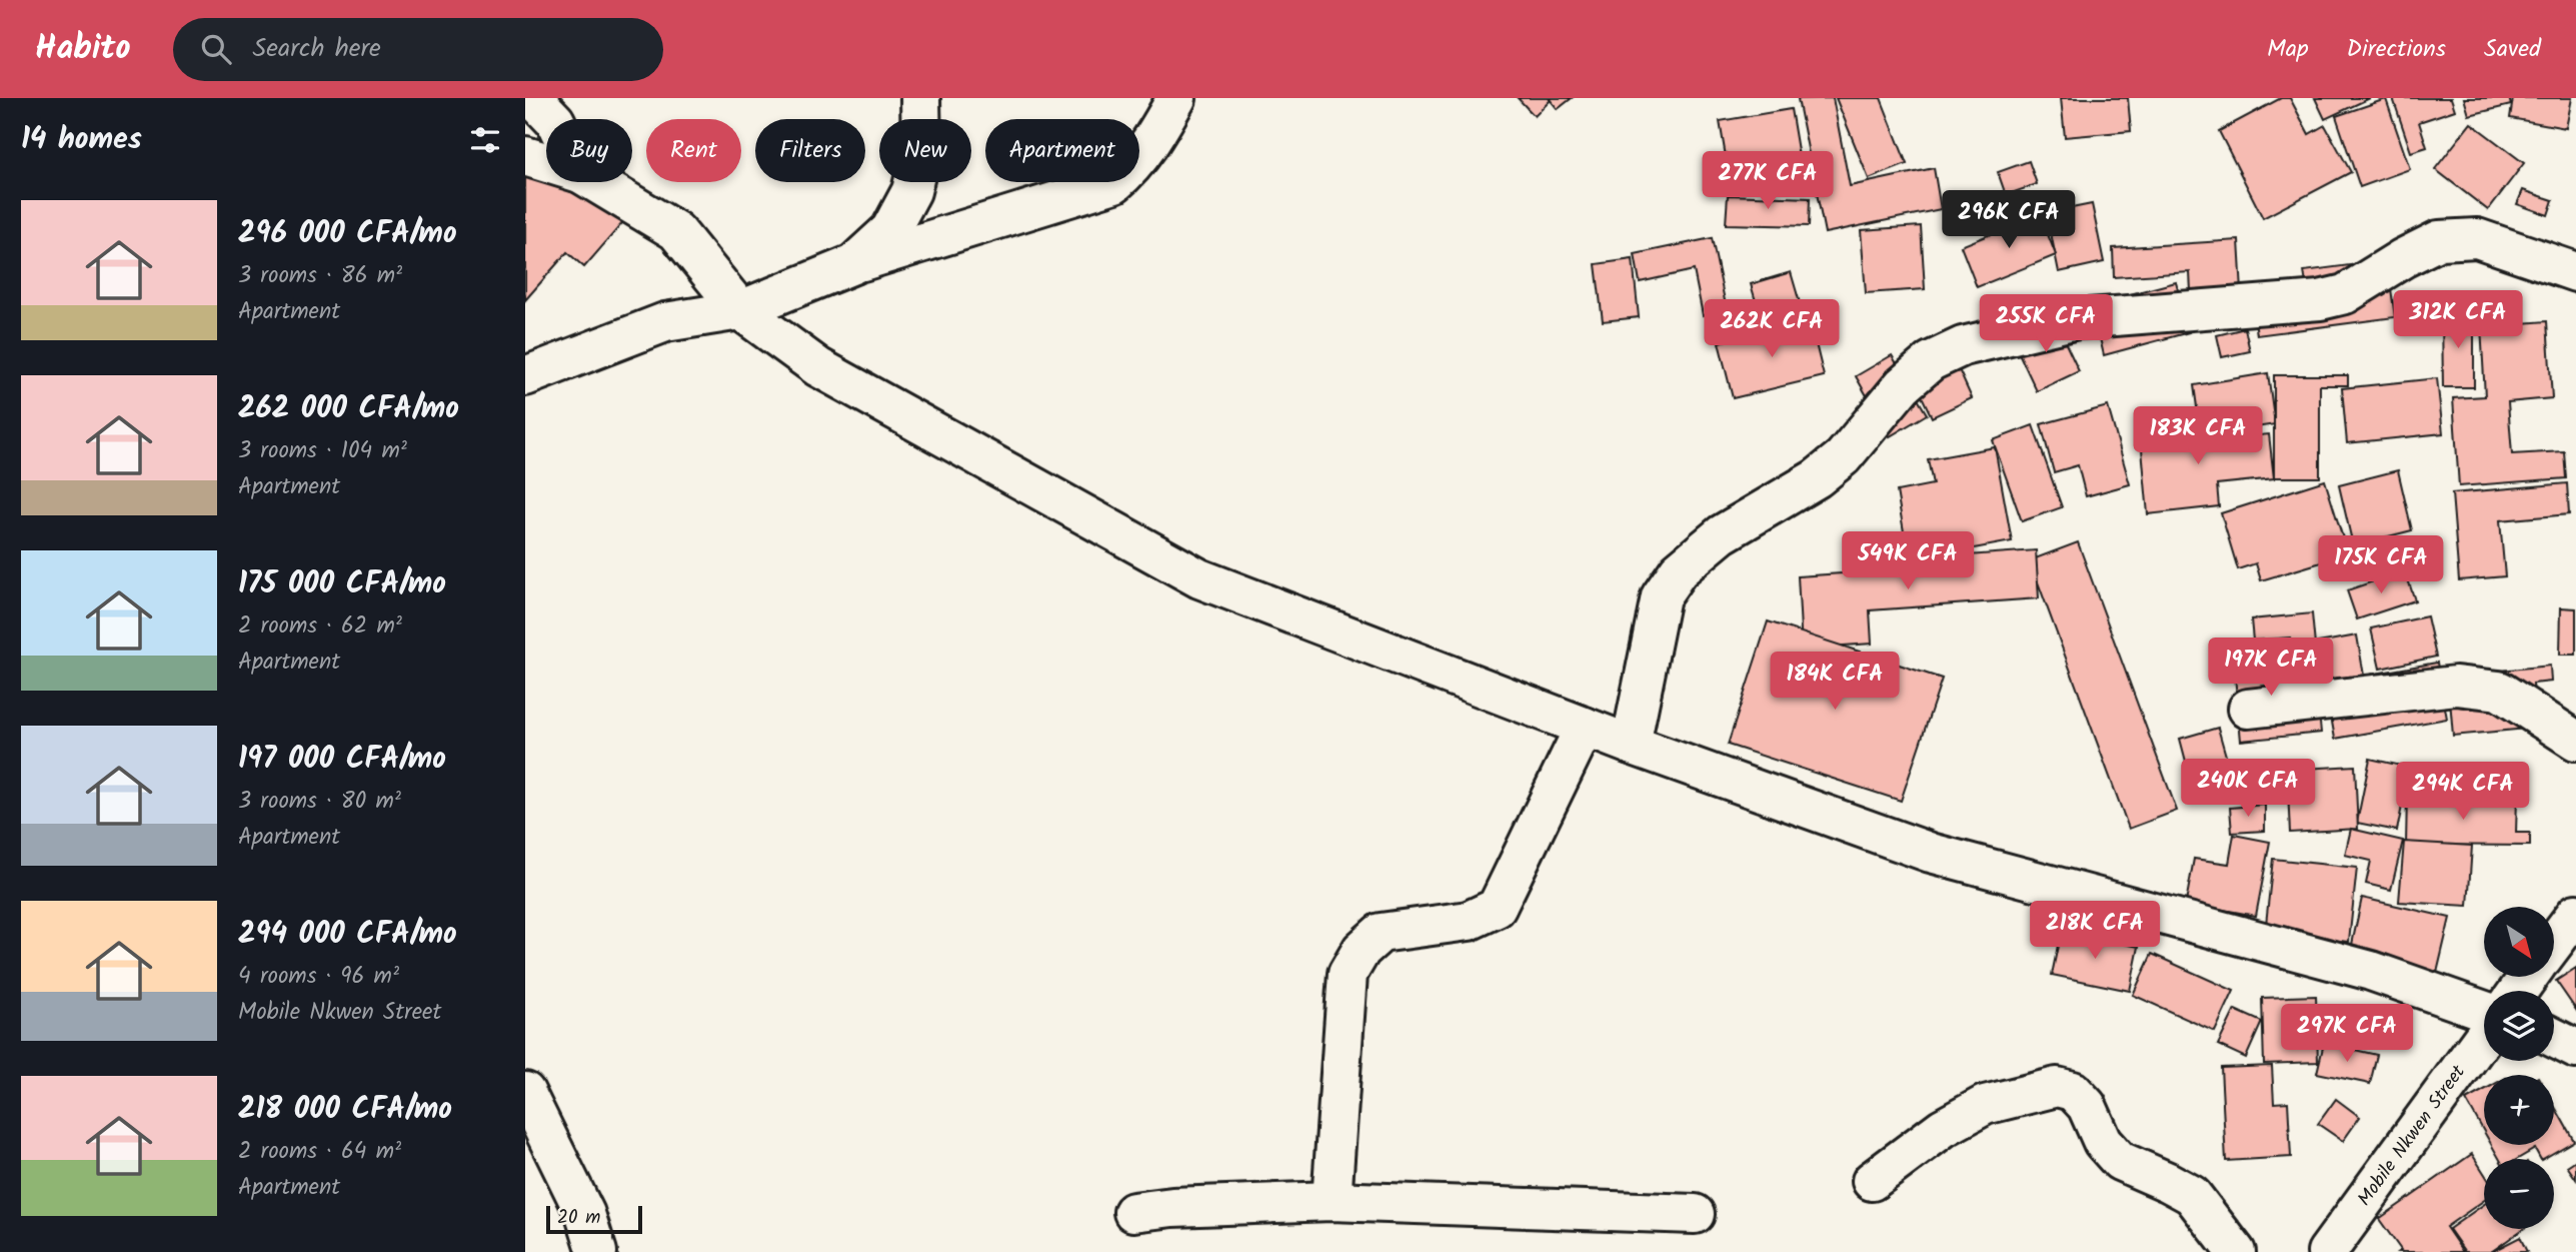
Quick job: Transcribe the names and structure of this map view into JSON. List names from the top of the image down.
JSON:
{
  "streets": {
    "main road": ["Mobile Nkwen Street"]
  },
  "scale_bar": "20 m",
  "north": "bottom right",
  "page": {
    "header": "Habito",
    "search": "Search here",
    "nav": ["Map", "Directions", "Saved"],
    "heading": "14 homes",
    "chip": [
      "Buy",
      "Rent",
      "Filters",
      "New",
      "Apartment"
    ],
    "price": [
      "277K CFA",
      "296K CFA",
      "312K CFA",
      "255K CFA",
      "262K CFA",
      "183K CFA",
      "549K CFA",
      "175K CFA",
      "197K CFA",
      "184K CFA",
      "240K CFA",
      "294K CFA",
      "218K CFA",
      "297K CFA"
    ],
    "list": [
      {
        "name": "296 000 CFA/mo",
        "note": "3 rooms · 86 m² · Apartment"
      },
      {
        "name": "262 000 CFA/mo",
        "note": "3 rooms · 104 m² · Apartment"
      },
      {
        "name": "175 000 CFA/mo",
        "note": "2 rooms · 62 m² · Apartment"
      },
      {
        "name": "197 000 CFA/mo",
        "note": "3 rooms · 80 m² · Apartment"
      },
      {
        "name": "294 000 CFA/mo",
        "note": "4 rooms · 96 m² · Mobile Nkwen Street"
      },
      {
        "name": "218 000 CFA/mo",
        "note": "2 rooms · 64 m² · Apartment"
      }
    ],
    "map_buttons": ["+", "−"],
    "scale": "20 m"
  }
}
